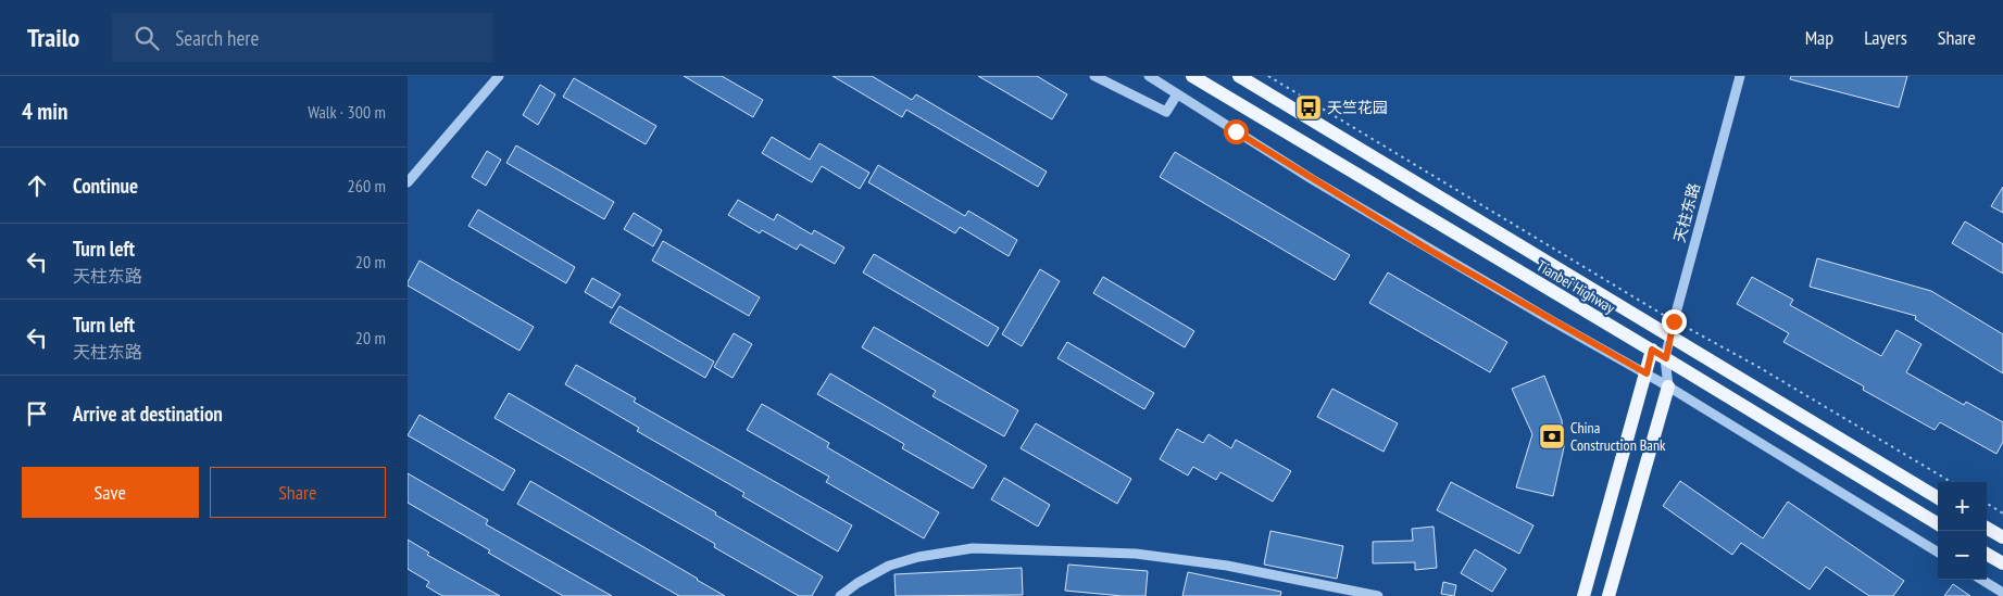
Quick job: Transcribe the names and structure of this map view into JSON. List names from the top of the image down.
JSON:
{
  "streets": {
    "main road": ["Tianbei Highway"],
    "street": ["天柱东路"]
  },
  "crossings": [
    ["天柱东路", "Tianbei Highway"]
  ],
  "places": {
    "bus stop": ["天竺花园"],
    "bank": ["China Construction Bank"]
  },
  "page": {
    "header": "Trailo",
    "search": "Search here",
    "nav": ["Map", "Layers", "Share"],
    "heading": ["4 min", "Walk · 300 m"],
    "list": [
      ["Continue", "260 m"],
      ["Turn left", "天柱东路", "20 m"],
      ["Turn left", "天柱东路", "20 m"],
      "Arrive at destination"
    ],
    "buttons": ["Save", "Share"],
    "map_buttons": ["+", "−"]
  }
}
